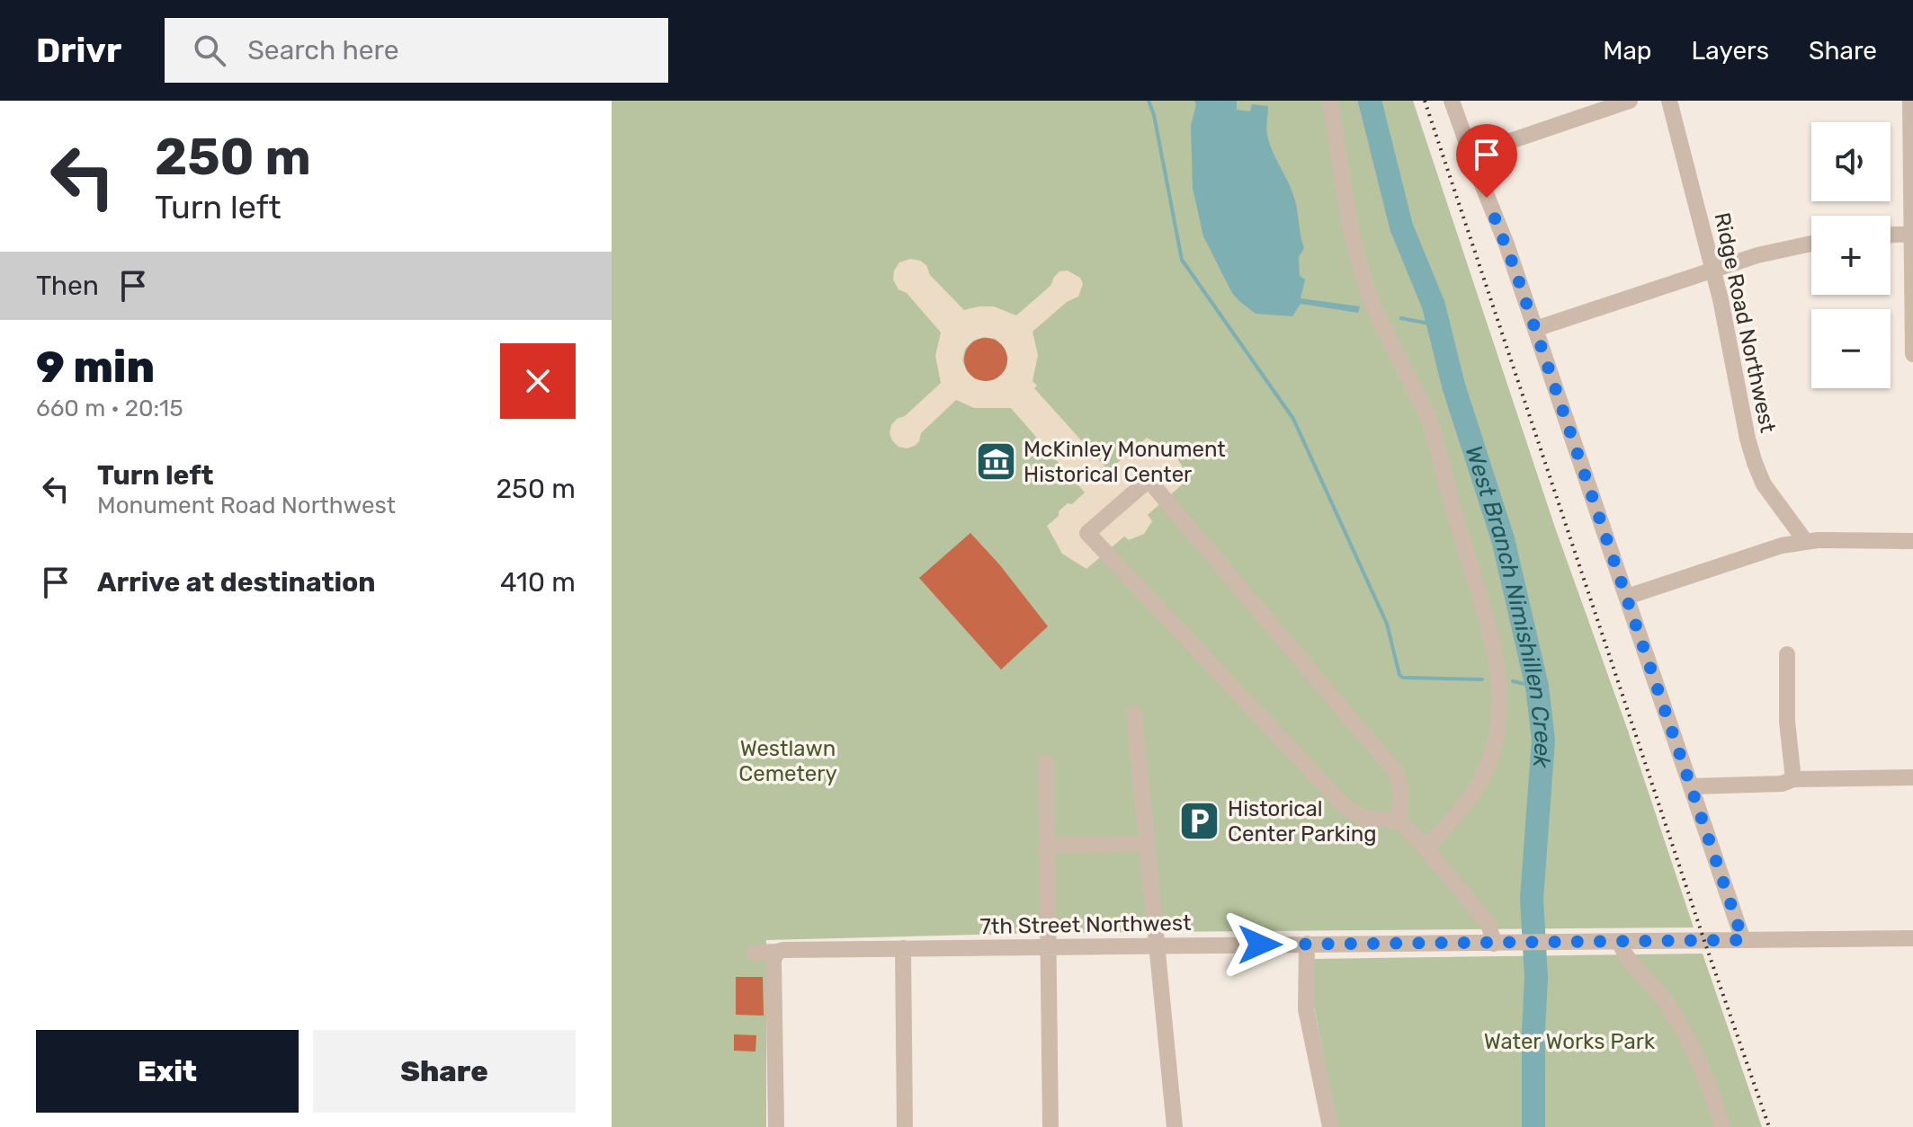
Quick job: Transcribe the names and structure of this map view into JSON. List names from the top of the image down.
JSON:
{
  "streets": {
    "street": ["Ridge Road Northwest", "7th Street Northwest"]
  },
  "water": ["West Branch Nimishillen Creek"],
  "parks": ["Westlawn Cemetery", "Water Works Park"],
  "places": {
    "museum": ["McKinley Monument Historical Center"],
    "parking": ["Historical Center Parking"]
  },
  "page": {
    "header": "Drivr",
    "search": "Search here",
    "nav": ["Map", "Layers", "Share"],
    "turn": ["250 m", "Turn left"],
    "map_buttons": ["+", "−"],
    "then": "Then",
    "heading": ["9 min", "660 m · 20:15"],
    "list": [
      {
        "name": "Turn left",
        "note": "Monument Road Northwest",
        "value": "250 m"
      },
      {
        "name": "Arrive at destination",
        "value": "410 m"
      }
    ],
    "buttons": ["Exit", "Share"]
  }
}
